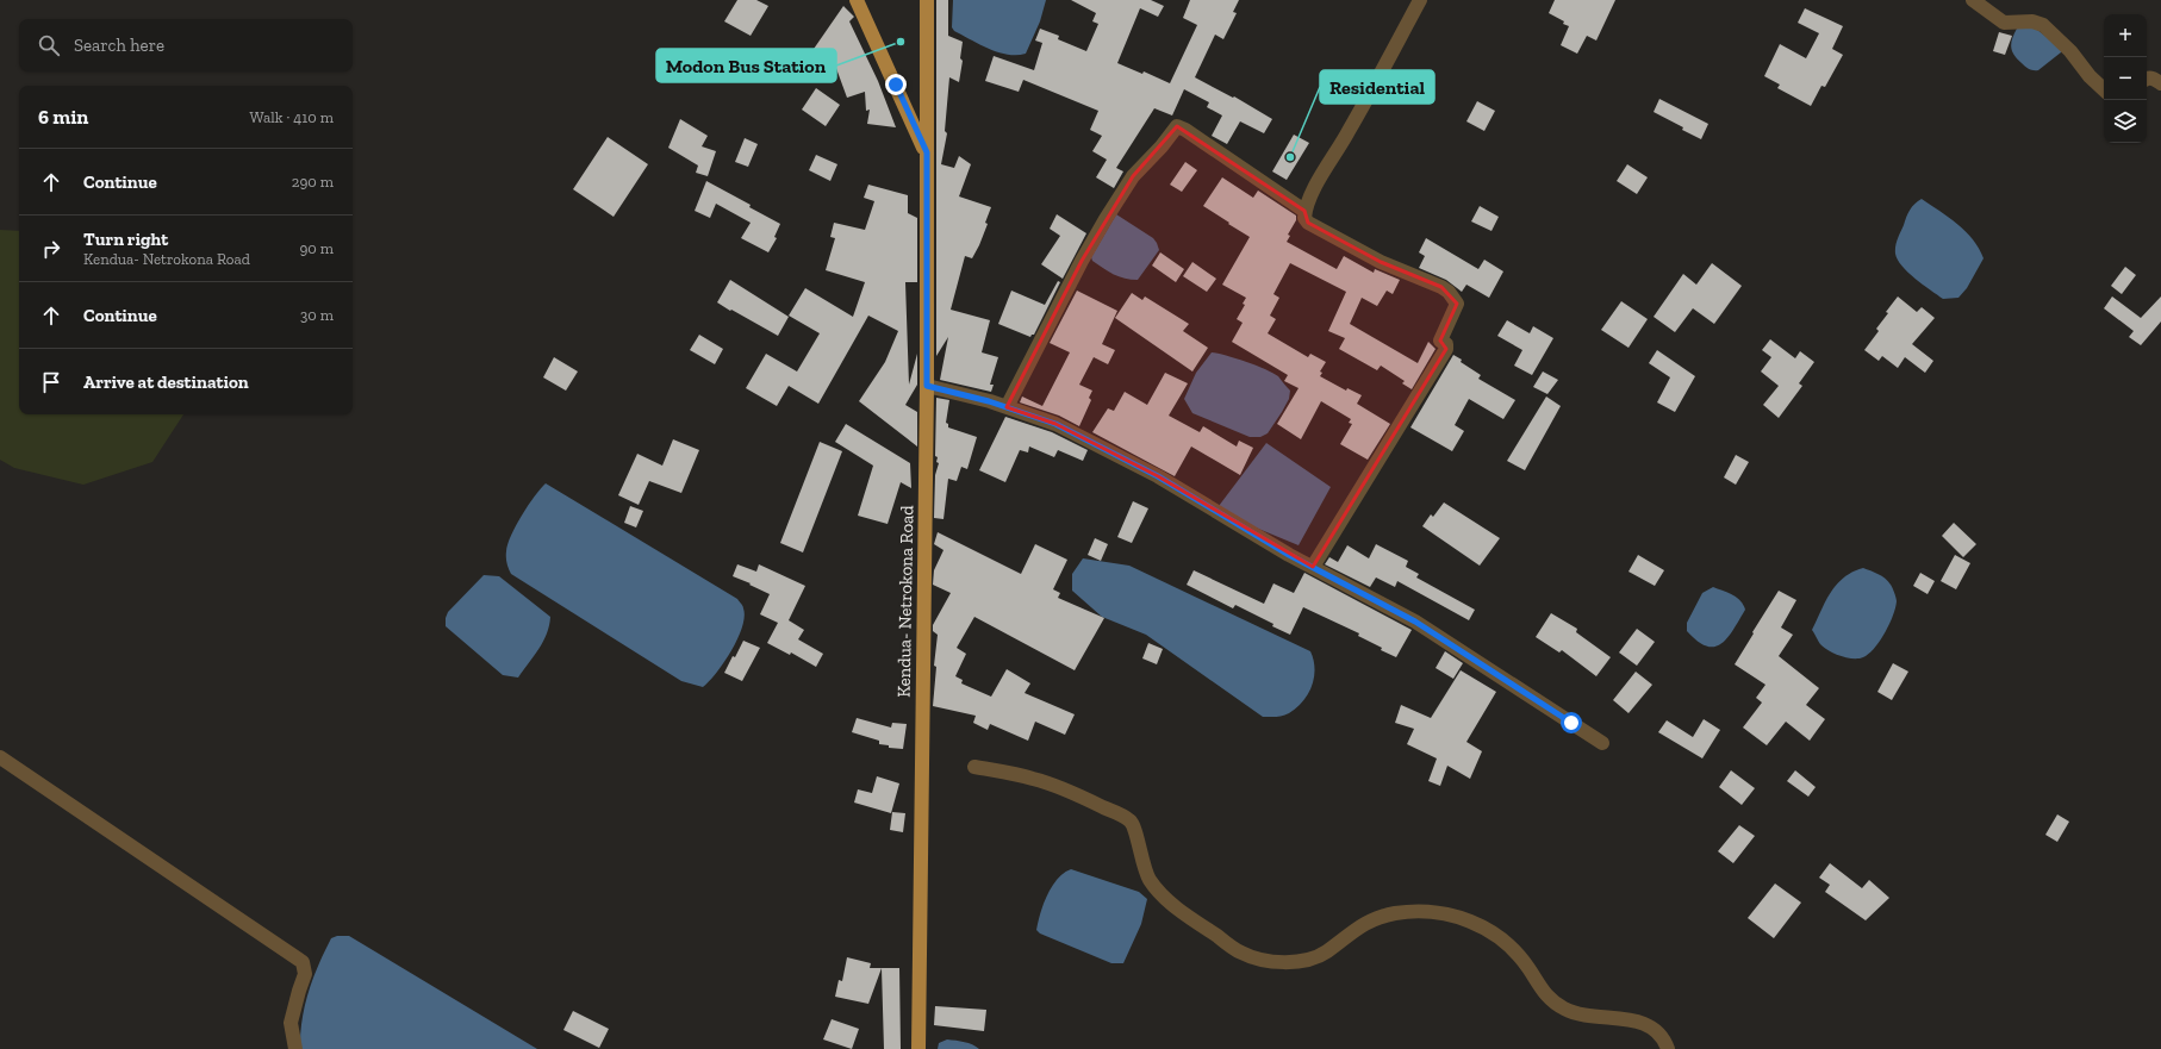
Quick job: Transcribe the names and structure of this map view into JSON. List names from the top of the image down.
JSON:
{
  "streets": {
    "main road": ["Kendua- Netrokona Road"]
  },
  "places": ["Modon Bus Station", "Residential"],
  "page": {
    "map_buttons": ["+", "−"],
    "search": "Search here",
    "heading": ["6 min", "Walk · 410 m"],
    "list": [
      ["Continue", "290 m"],
      ["Turn right", "Kendua- Netrokona Road", "90 m"],
      ["Continue", "30 m"],
      "Arrive at destination"
    ]
  }
}
